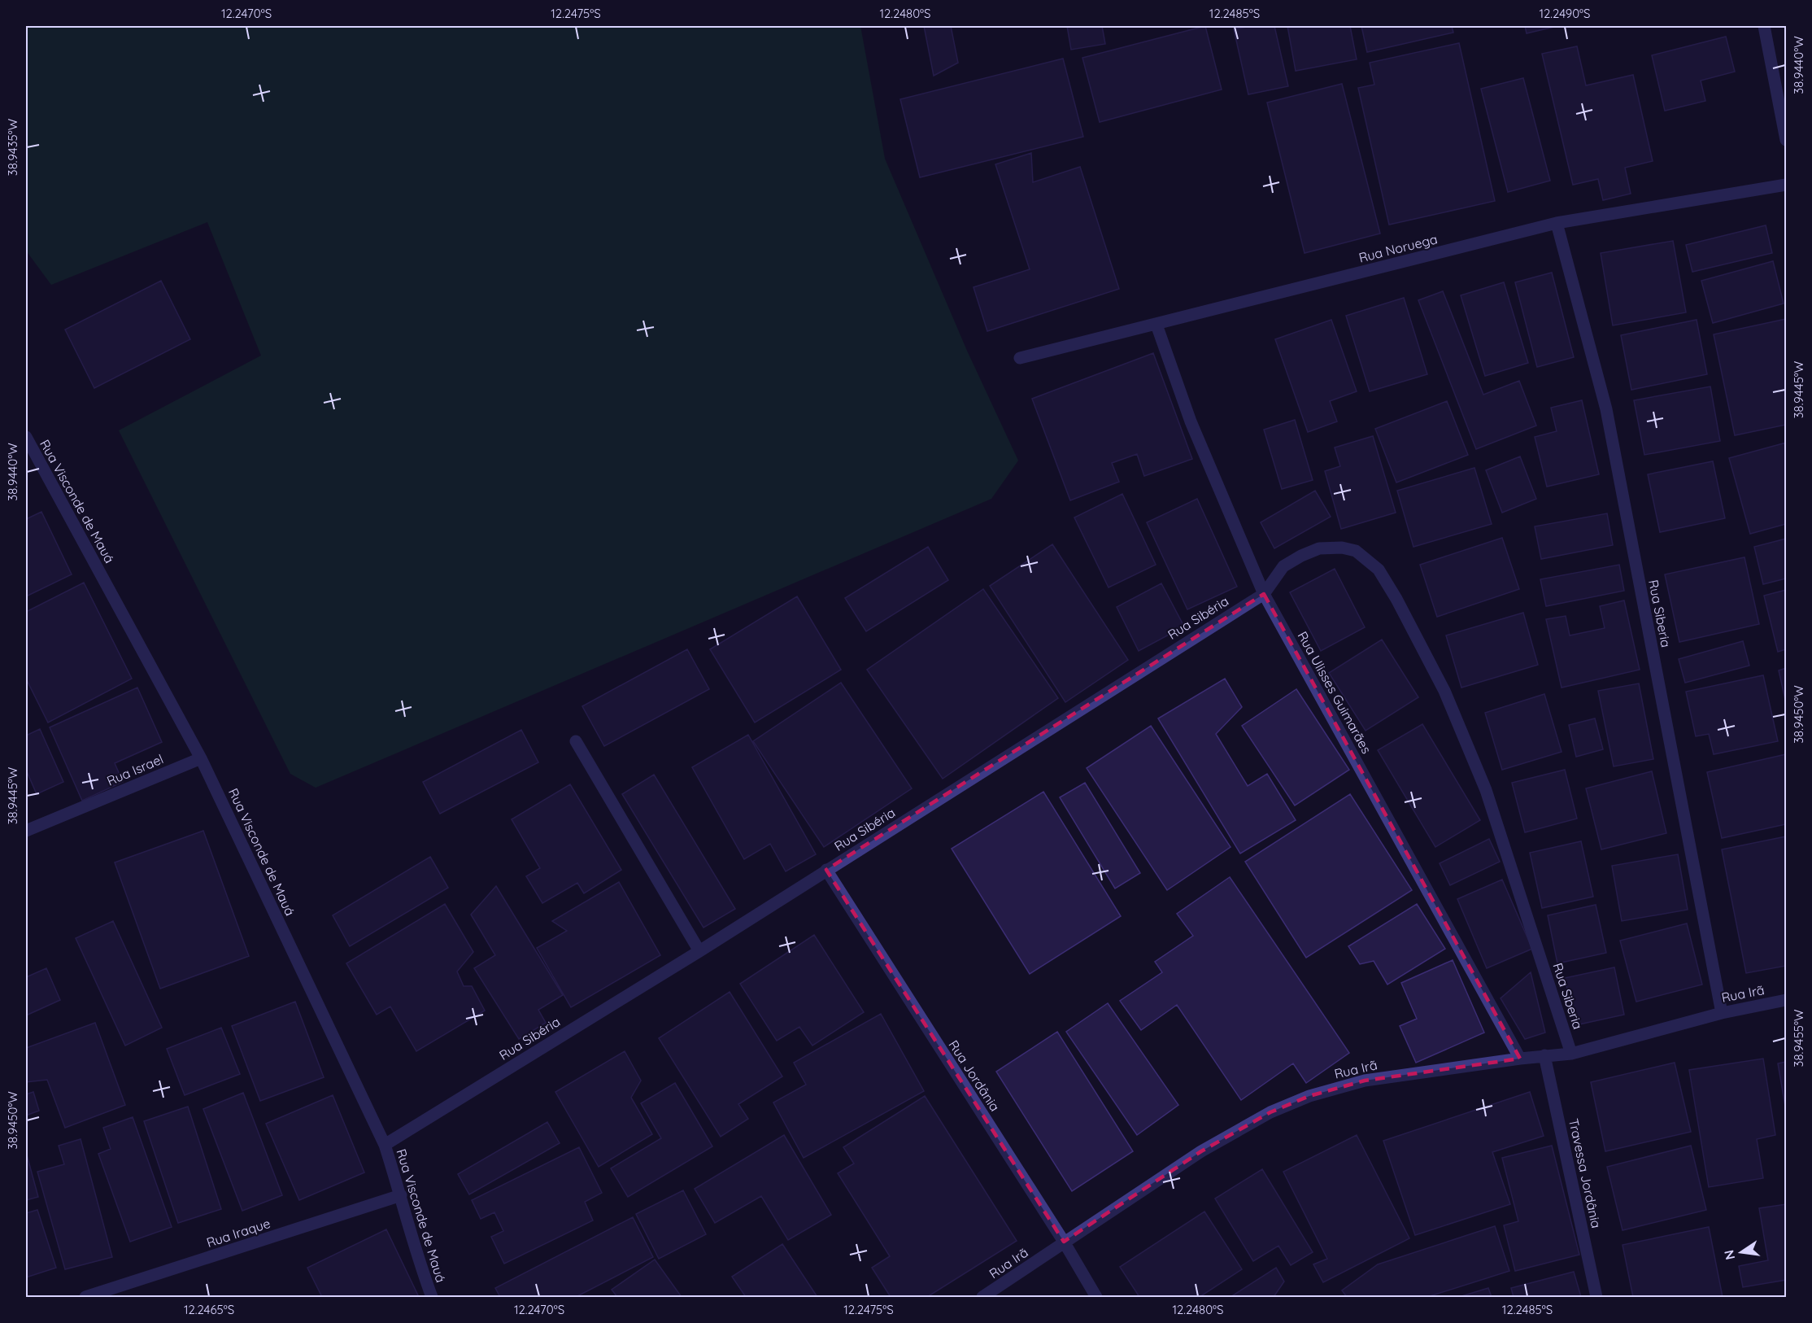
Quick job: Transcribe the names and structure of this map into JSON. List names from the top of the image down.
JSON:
{
  "streets": {
    "street": [
      "Rua Noruega",
      "Rua Visconde de Mauá",
      "Rua Siberia",
      "Rua Sibéria",
      "Rua Ulisses Guimarães",
      "Rua Israel",
      "Rua Irã",
      "Rua Jordânia",
      "Travessa Jordânia",
      "Rua Iraque"
    ]
  },
  "crossings": [
    ["Rua Noruega", "Rua Siberia"],
    ["Rua Noruega", "Rua Ulisses Guimarães"],
    ["Rua Visconde de Mauá", "Rua Sibéria"],
    ["Rua Visconde de Mauá", "Rua Israel"],
    ["Rua Visconde de Mauá", "Rua Iraque"],
    ["Rua Siberia", "Rua Sibéria"],
    ["Rua Siberia", "Rua Irã"],
    ["Rua Sibéria", "Rua Ulisses Guimarães"],
    ["Rua Sibéria", "Rua Jordânia"],
    ["Rua Ulisses Guimarães", "Rua Irã"],
    ["Rua Irã", "Rua Jordânia"],
    ["Rua Irã", "Travessa Jordânia"]
  ],
  "north": "left",
  "coordinates": [
    "12.2470°S",
    "12.2475°S",
    "12.2480°S",
    "12.2485°S",
    "12.2490°S",
    "38.9440°W",
    "38.9435°W",
    "38.9445°W",
    "38.9450°W",
    "38.9455°W",
    "12.2465°S"
  ]
}
